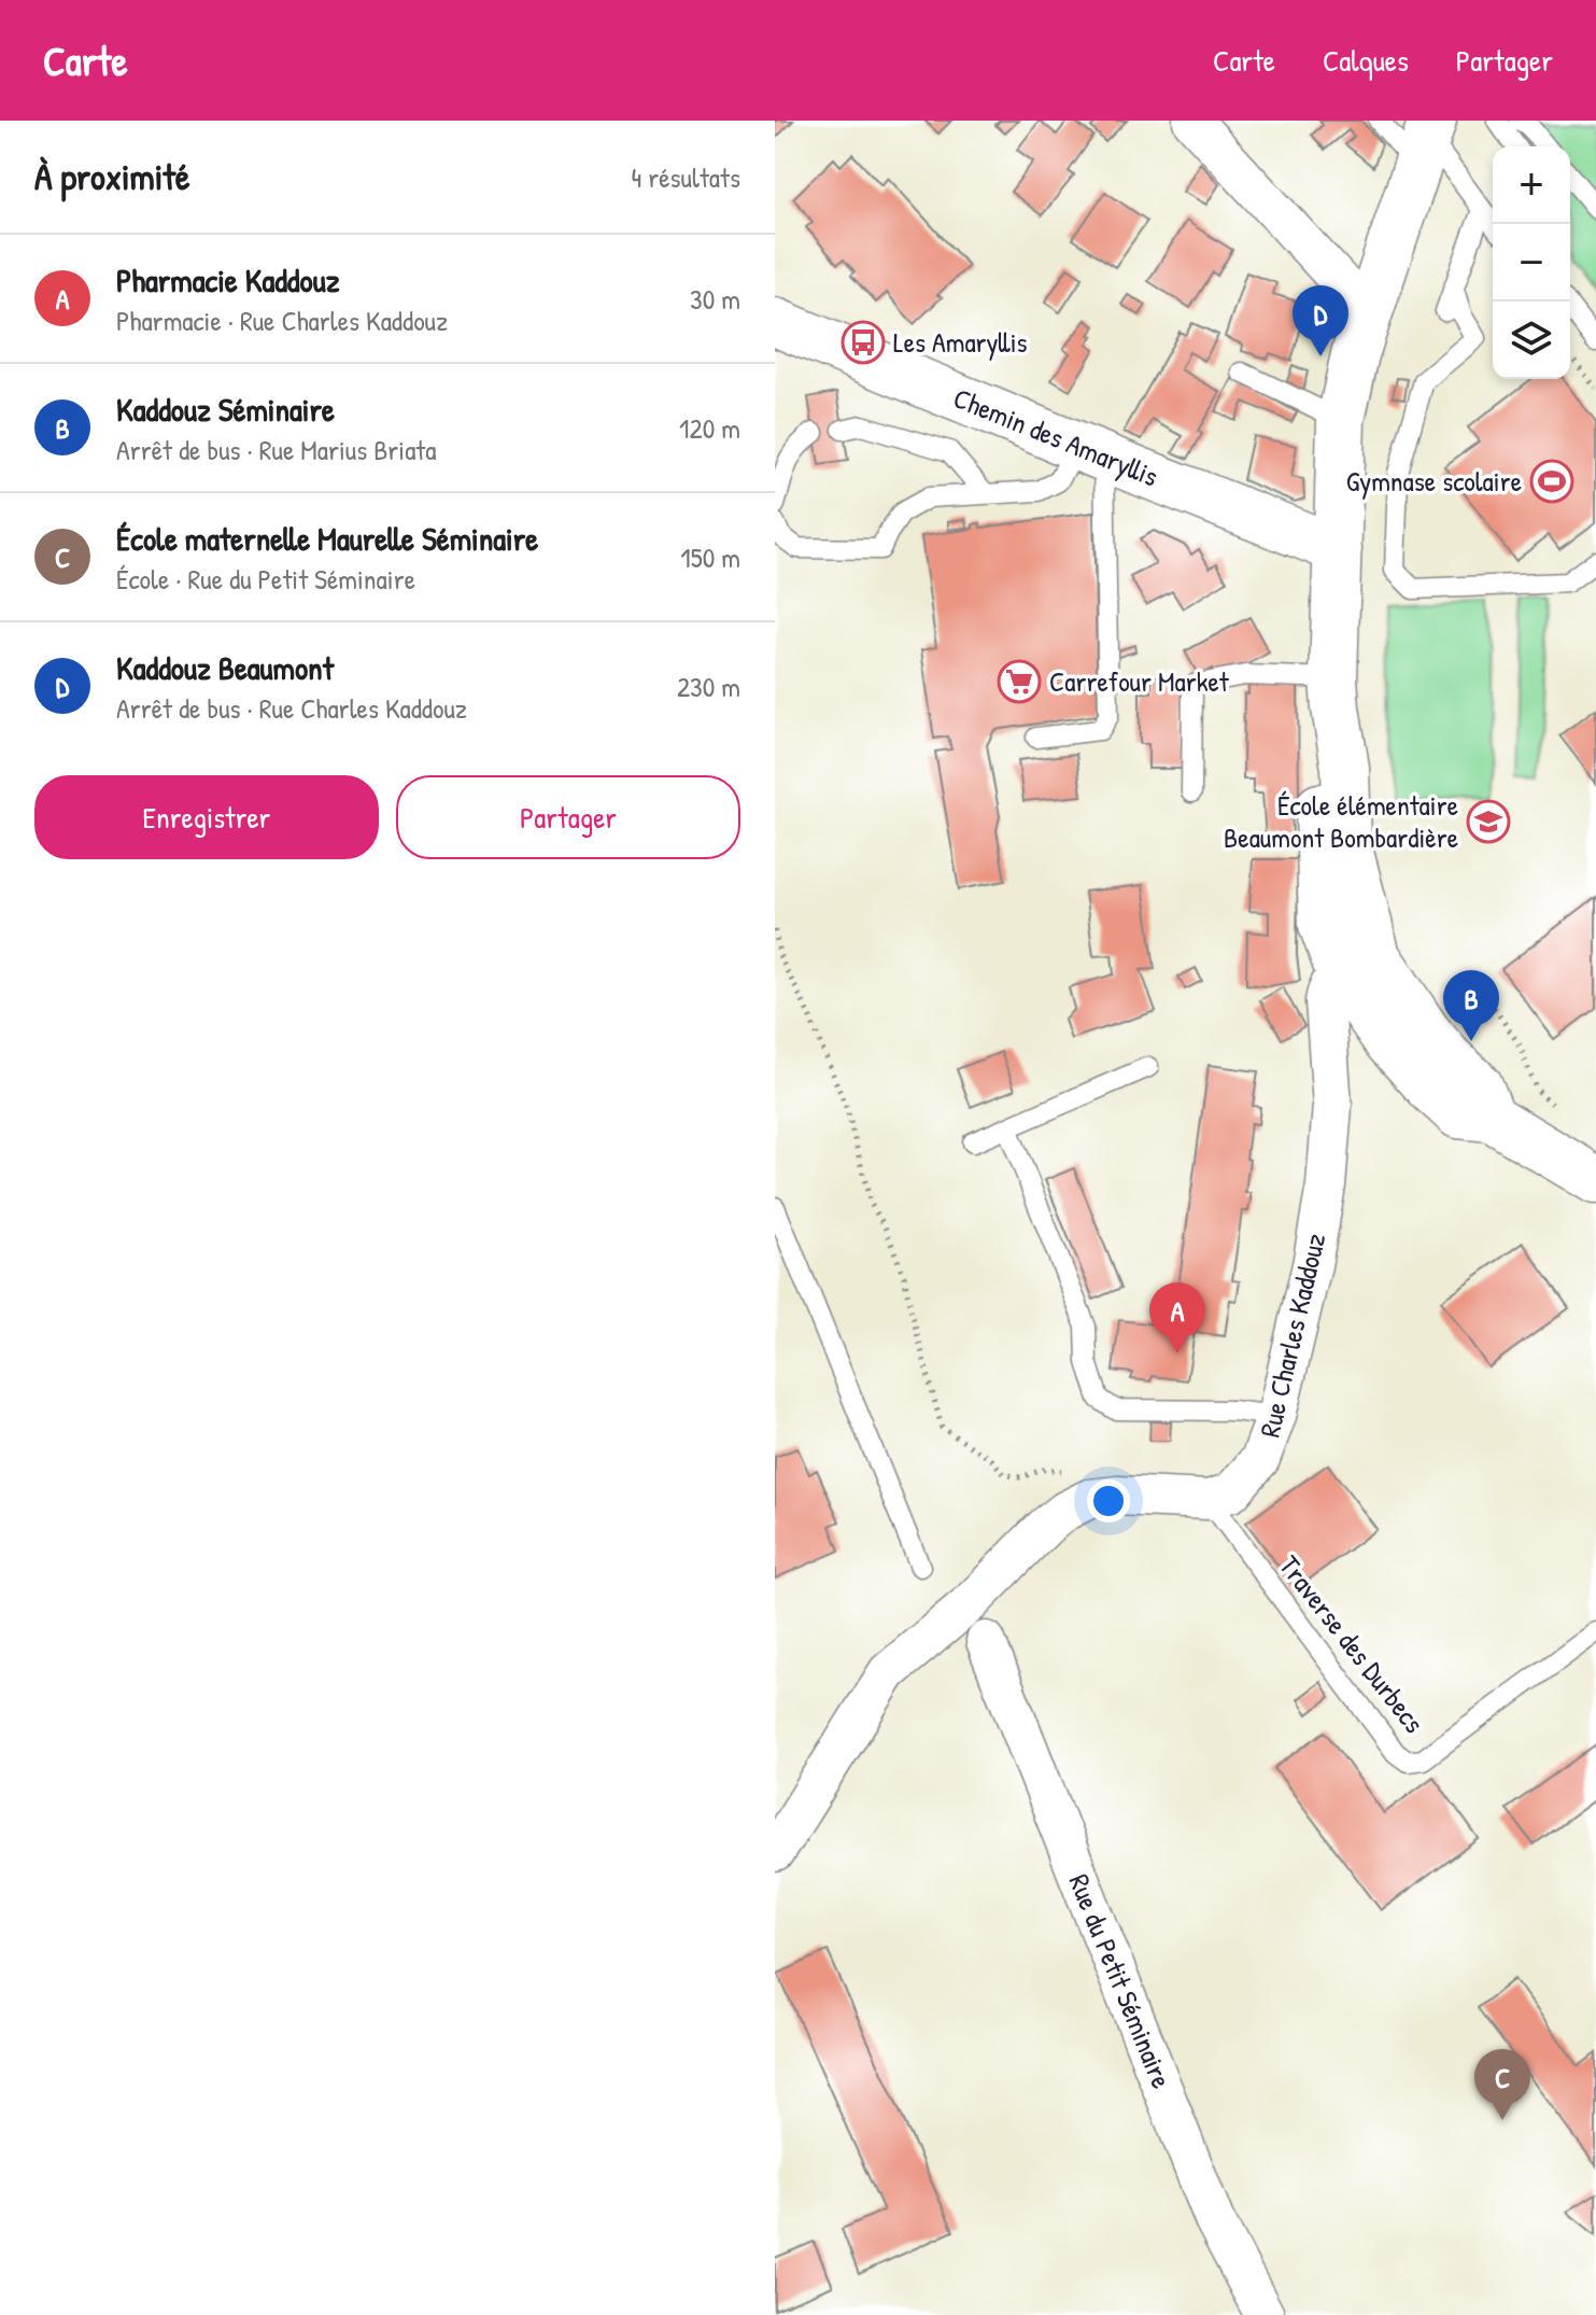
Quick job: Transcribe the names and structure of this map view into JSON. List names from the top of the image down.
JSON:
{
  "streets": {
    "street": ["Chemin des Amaryllis", "Rue Charles Kaddouz", "Rue du Petit Séminaire"],
    "lane": ["Traverse des Durbecs"]
  },
  "crossings": [
    ["Rue Charles Kaddouz", "Traverse des Durbecs"]
  ],
  "places": {
    "bus stop": ["Les Amaryllis"],
    "sports": ["Gymnase scolaire"],
    "supermarket": ["Carrefour Market"],
    "school or university": ["École élémentaire Beaumont Bombardière"]
  },
  "page": {
    "header": "Carte",
    "nav": ["Carte", "Calques", "Partager"],
    "heading": ["À proximité", "4 résultats"],
    "map_buttons": ["+", "−"],
    "list": [
      {
        "mark": "A",
        "name": "Pharmacie Kaddouz",
        "note": "Pharmacie · Rue Charles Kaddouz",
        "value": "30 m"
      },
      {
        "mark": "B",
        "name": "Kaddouz Séminaire",
        "note": "Arrêt de bus · Rue Marius Briata",
        "value": "120 m"
      },
      {
        "mark": "C",
        "name": "École maternelle Maurelle Séminaire",
        "note": "École · Rue du Petit Séminaire",
        "value": "150 m"
      },
      {
        "mark": "D",
        "name": "Kaddouz Beaumont",
        "note": "Arrêt de bus · Rue Charles Kaddouz",
        "value": "230 m"
      }
    ],
    "pins": [
      "D",
      "B",
      "A",
      "C"
    ],
    "buttons": ["Enregistrer", "Partager"]
  }
}
